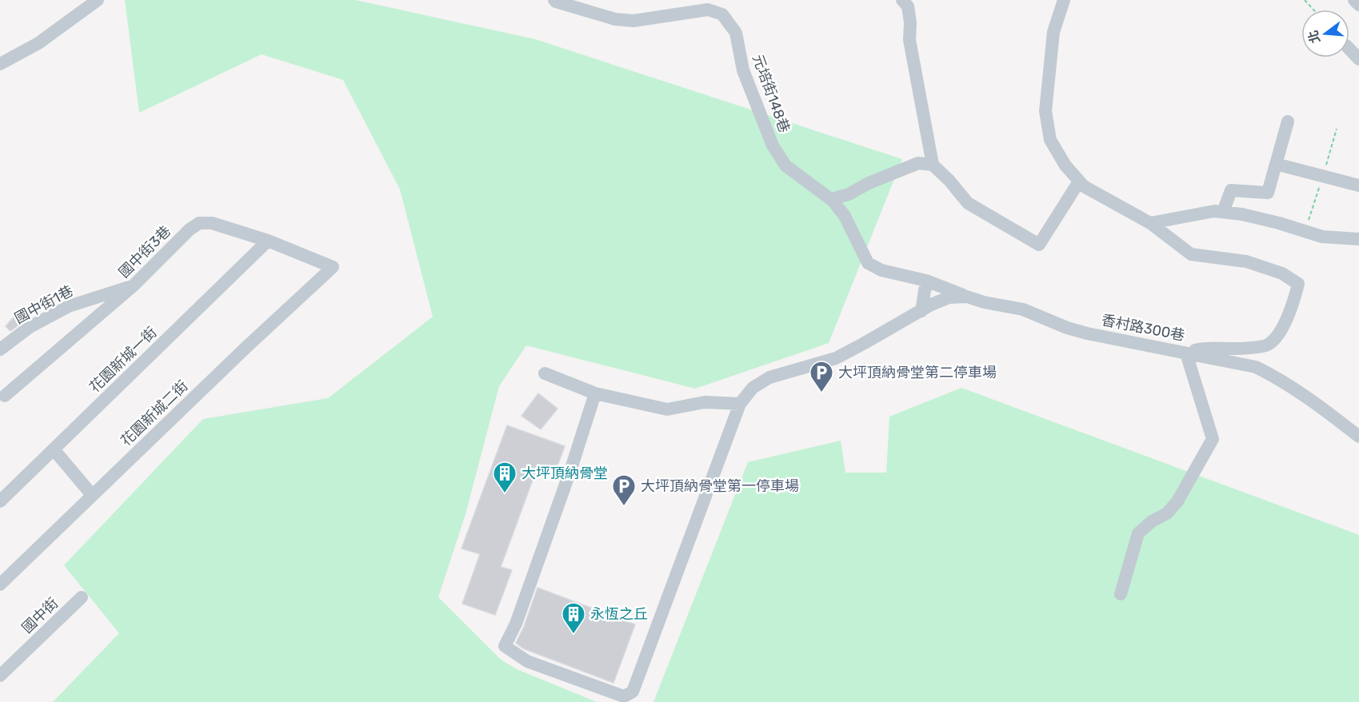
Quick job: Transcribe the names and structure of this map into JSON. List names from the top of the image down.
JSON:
{
  "streets": {
    "street": [
      "元培街148巷",
      "國中街3巷",
      "國中街1巷",
      "香村路300巷",
      "花園新城一街",
      "花園新城二街",
      "國中街"
    ]
  },
  "crossings": [
    ["元培街148巷", "香村路300巷"],
    ["國中街3巷", "國中街1巷"],
    ["國中街3巷", "花園新城一街"],
    ["國中街3巷", "花園新城二街"]
  ],
  "places": {
    "parking": ["大坪頂納骨堂第二停車場", "大坪頂納骨堂第一停車場"],
    "building": ["大坪頂納骨堂", "永恆之丘"]
  },
  "north": "left"
}
